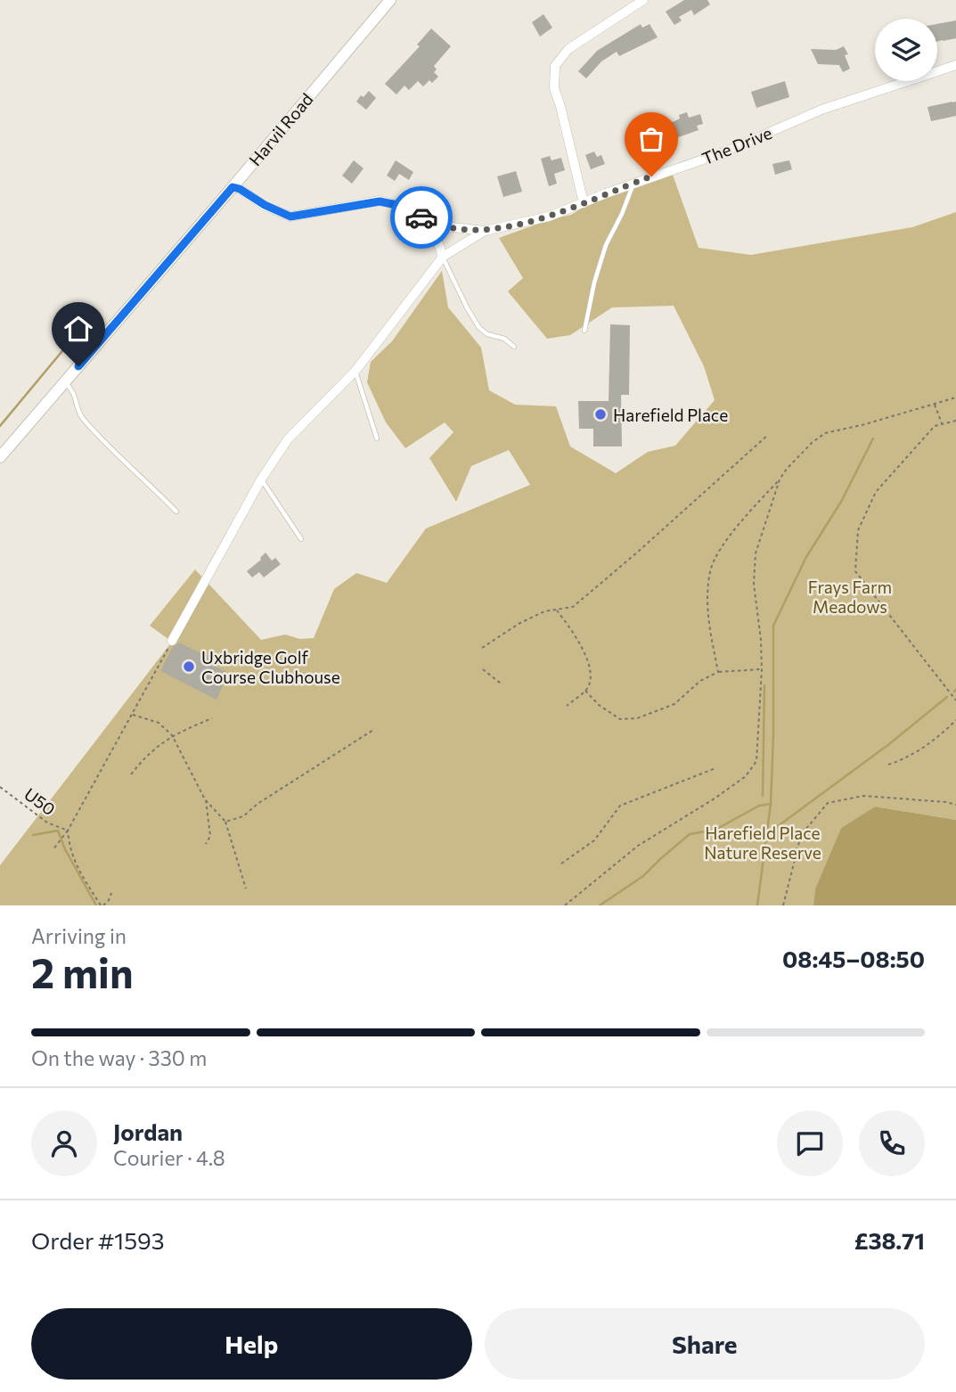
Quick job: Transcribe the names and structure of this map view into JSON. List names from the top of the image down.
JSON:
{
  "streets": {
    "street": ["Harvil Road", "The Drive"],
    "path": ["U50"]
  },
  "crossings": [
    ["Harvil Road", "The Drive"]
  ],
  "parks": ["Frays Farm Meadows", "Harefield Place Nature Reserve"],
  "places": ["Harefield Place", "Uxbridge Golf Course Clubhouse"],
  "page": {
    "heading": ["2 min", "Arriving in", "08:45–08:50"],
    "panel": [
      "Jordan",
      "Courier · 4.8",
      "Order #1593",
      "£38.71"
    ],
    "bar": "On the way · 330 m",
    "buttons": ["Help", "Share"]
  }
}
